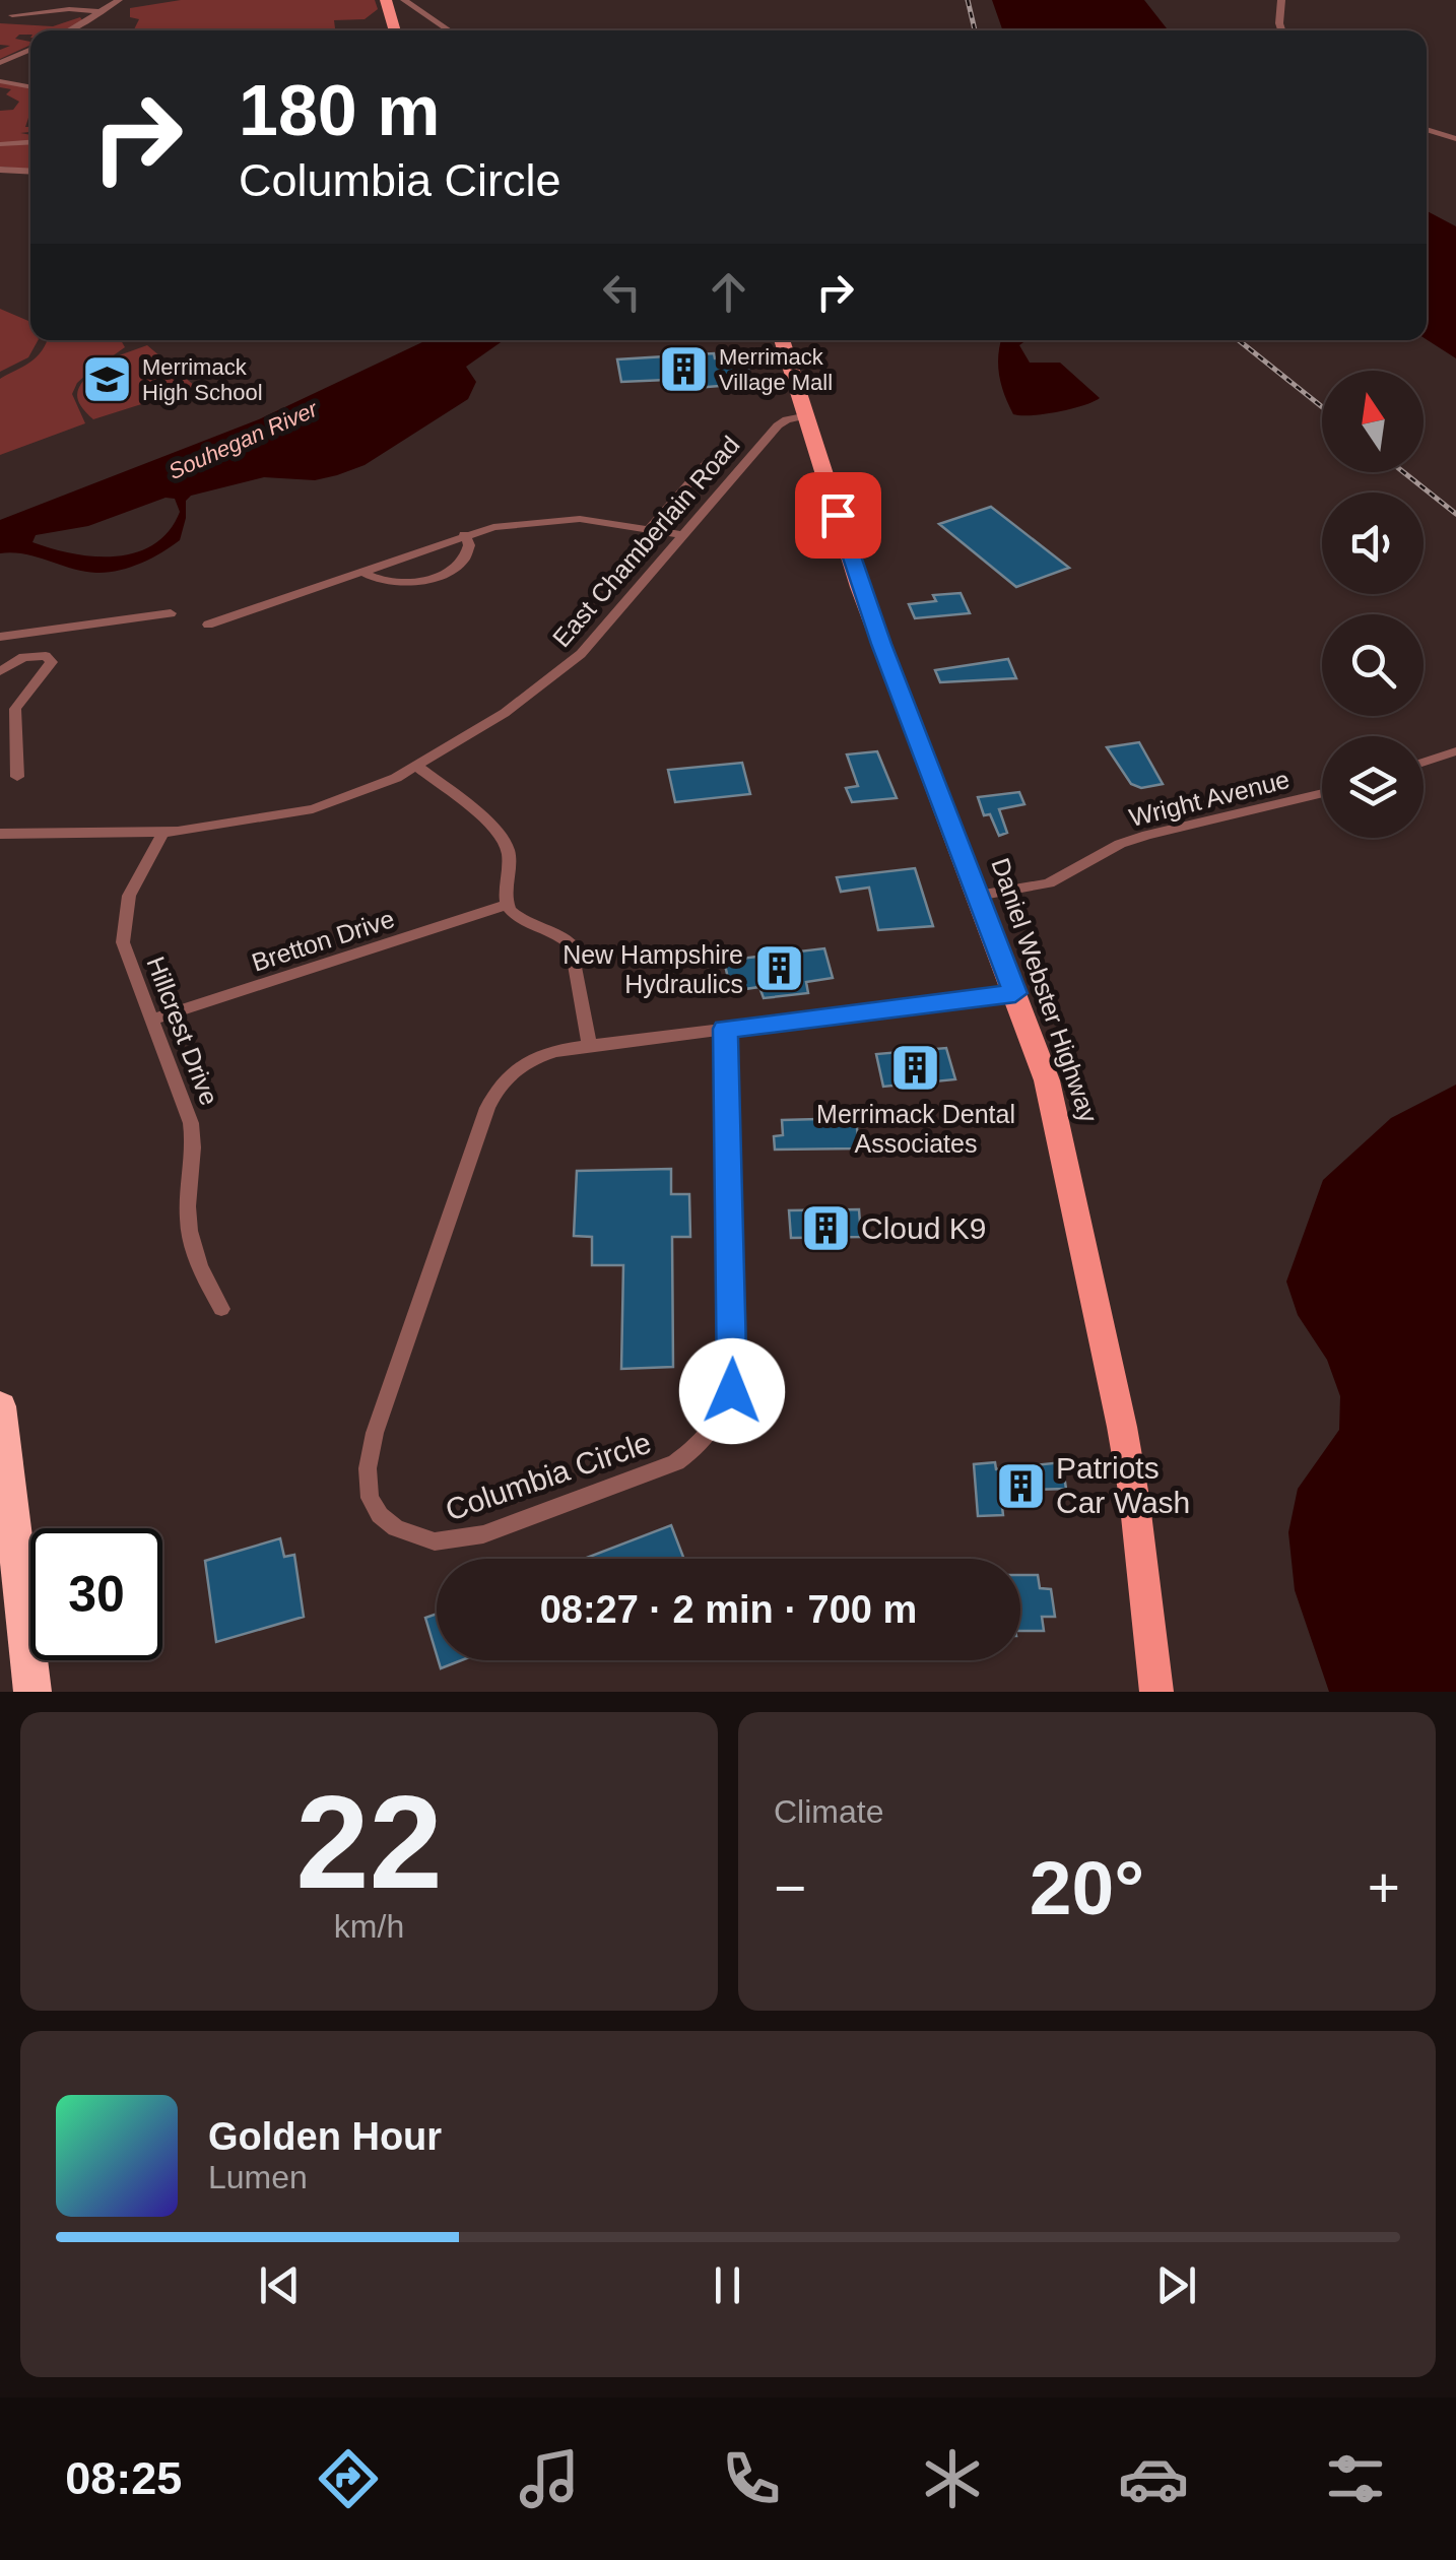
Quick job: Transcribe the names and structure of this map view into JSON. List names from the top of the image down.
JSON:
{
  "streets": {
    "main road": ["Daniel Webster Highway"],
    "street": [
      "East Chamberlain Road",
      "Wright Avenue",
      "Bretton Drive",
      "Hillcrest Drive",
      "Columbia Circle"
    ]
  },
  "crossings": [
    ["East Chamberlain Road", "Daniel Webster Highway"],
    ["East Chamberlain Road", "Hillcrest Drive"],
    ["Wright Avenue", "Daniel Webster Highway"],
    ["Bretton Drive", "Hillcrest Drive"],
    ["Daniel Webster Highway", "Columbia Circle"]
  ],
  "water": ["Souhegan River"],
  "places": {
    "building": [
      "Merrimack Village Mall",
      "New Hampshire Hydraulics",
      "Merrimack Dental Associates",
      "Cloud K9",
      "Patriots Car Wash"
    ],
    "school or university": ["Merrimack High School"]
  },
  "north": "top",
  "page": {
    "turn": ["180 m", "Columbia Circle"],
    "limit": "30",
    "trip": "08:27 · 2 min · 700 m",
    "tile": [
      ["22", "km/h"],
      "Climate"
    ],
    "heat": ["−", "20°", "+"],
    "song": ["Golden Hour", "Lumen"],
    "tabs": "08:25"
  }
}
